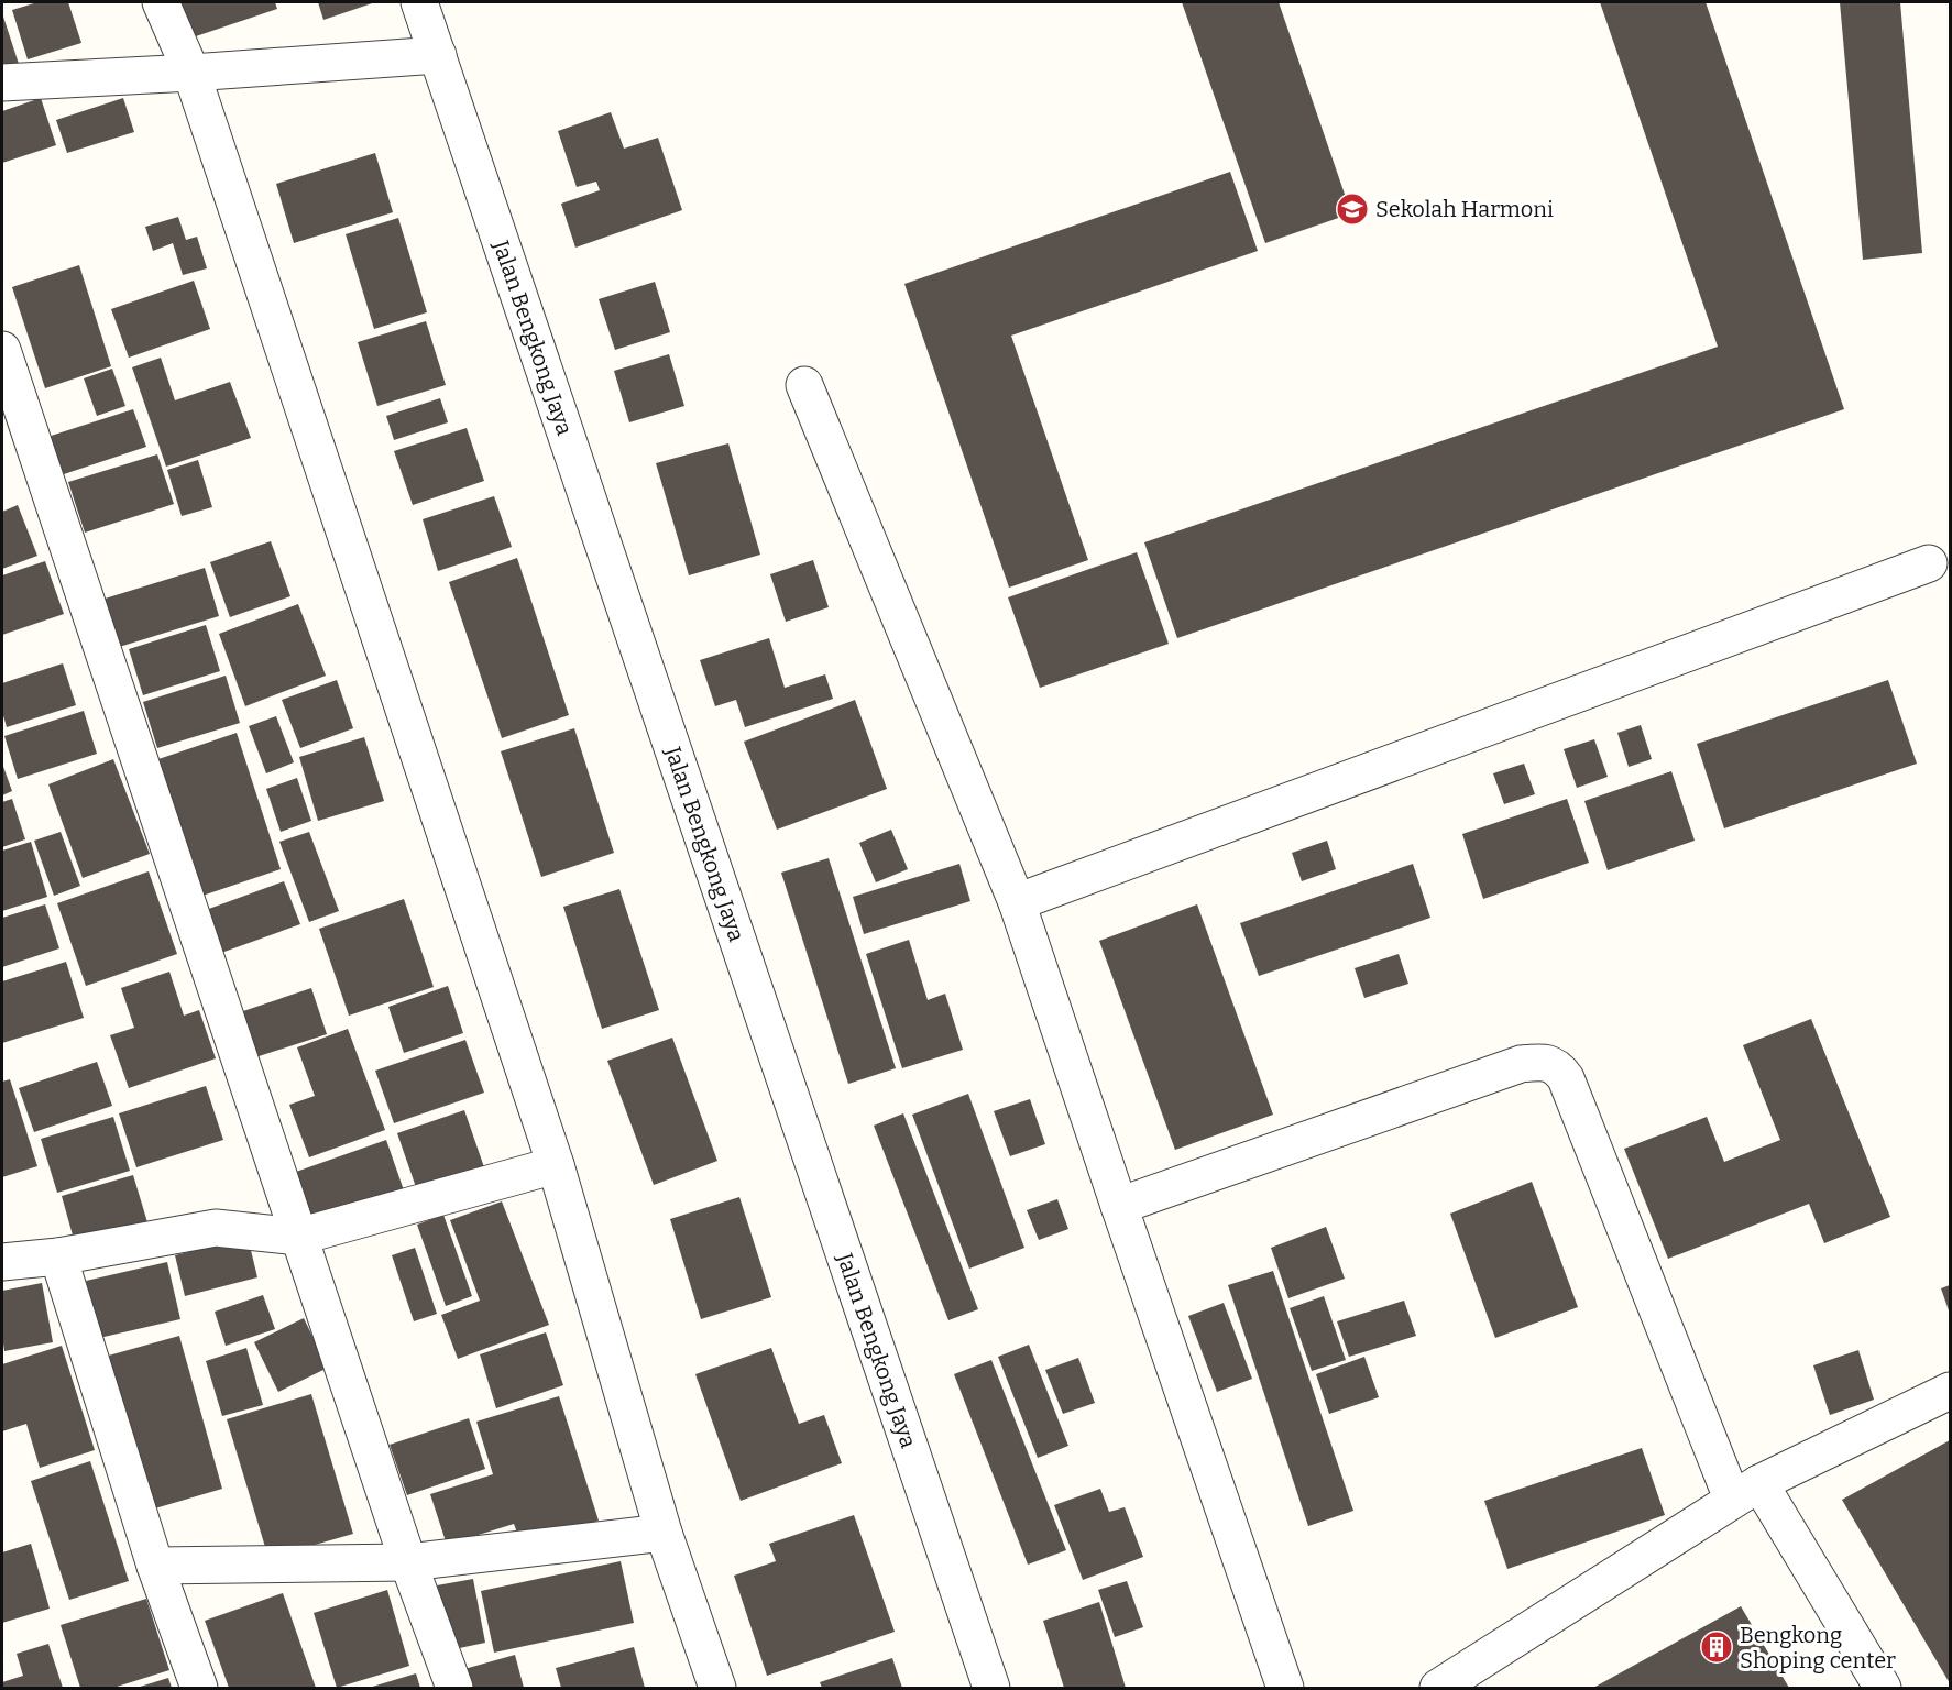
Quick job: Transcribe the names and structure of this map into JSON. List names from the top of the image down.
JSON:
{
  "streets": {
    "street": ["Jalan Bengkong Jaya"]
  },
  "places": {
    "school or university": ["Sekolah Harmoni"],
    "building": ["Bengkong Shoping center"]
  }
}
